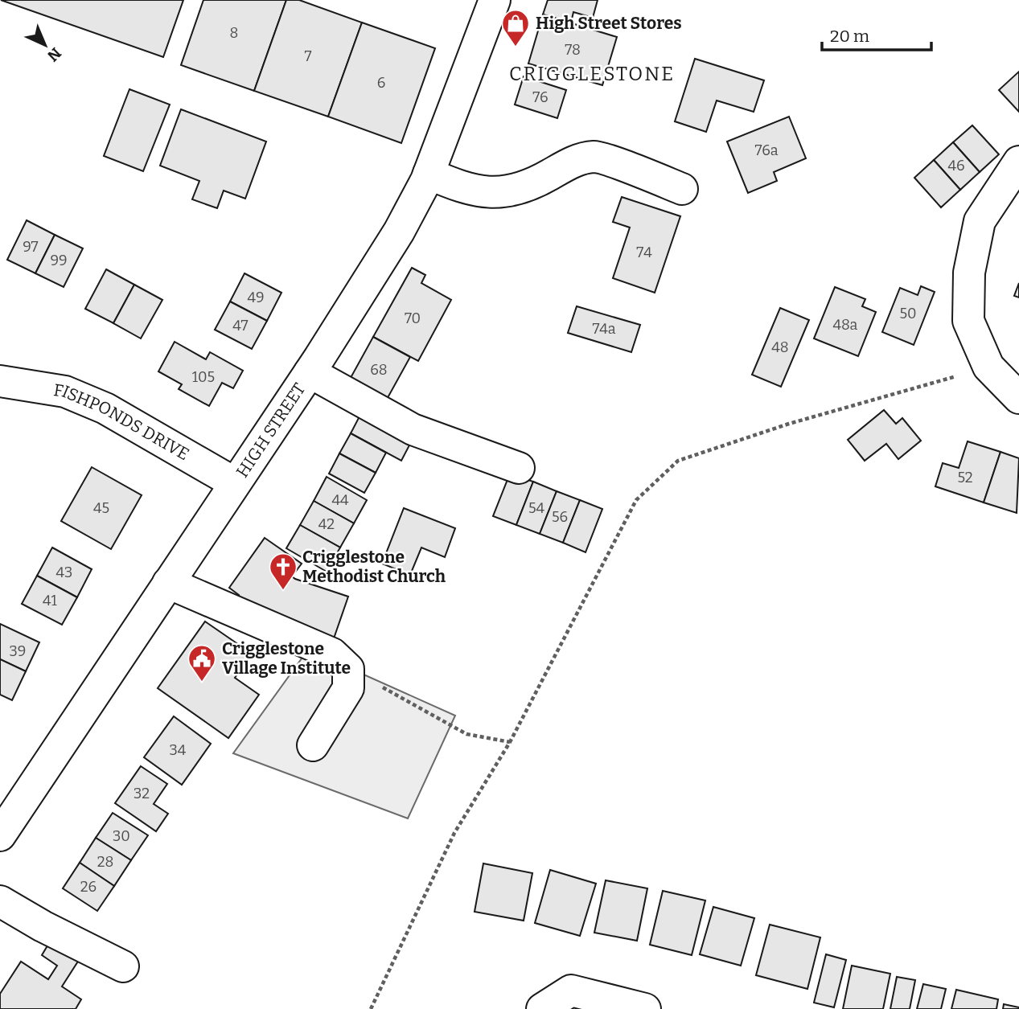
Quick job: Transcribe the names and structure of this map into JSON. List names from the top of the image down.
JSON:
{
  "streets": {
    "street": ["FISHPONDS DRIVE", "HIGH STREET"]
  },
  "crossings": [
    ["FISHPONDS DRIVE", "HIGH STREET"]
  ],
  "districts": ["CRIGGLESTONE"],
  "places": {
    "shop": ["High Street Stores"],
    "church": ["Crigglestone Methodist Church"],
    "public building": ["Crigglestone Village Institute"]
  },
  "house_numbers": [
    "8",
    "78",
    "7",
    "6",
    "76",
    "76a",
    "46",
    "97",
    "74",
    "99",
    "49",
    "50",
    "70",
    "48a",
    "47",
    "74a",
    "48",
    "68",
    "105",
    "52",
    "44",
    "45",
    "54",
    "56",
    "42",
    "43",
    "41",
    "39",
    "34",
    "32",
    "30",
    "28",
    "26"
  ],
  "scale_bar": "20 m",
  "north": "bottom right"
}
